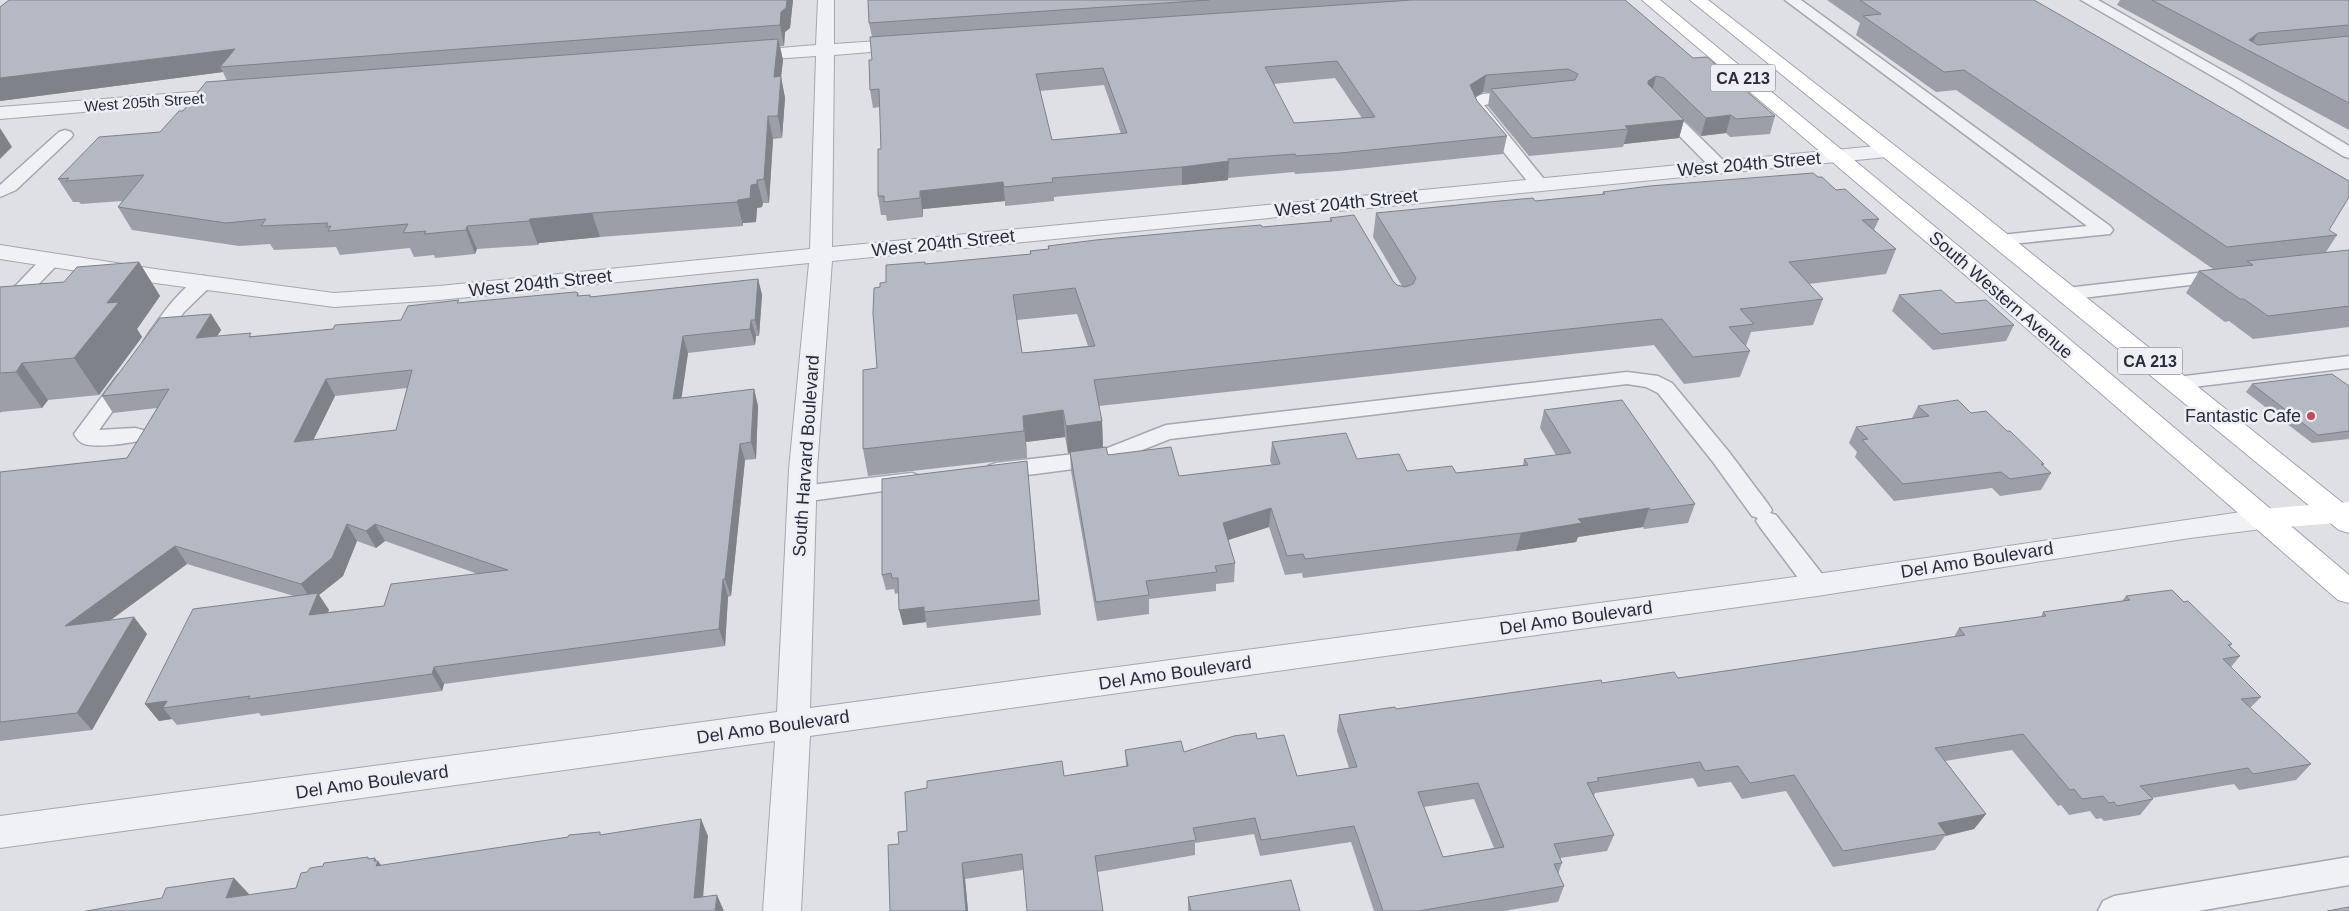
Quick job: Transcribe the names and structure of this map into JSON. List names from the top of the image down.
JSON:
{
  "streets": {
    "main road": ["CA 213", "South Western Avenue", "Del Amo Boulevard"],
    "street": ["West 205th Street", "West 204th Street", "South Harvard Boulevard"]
  },
  "crossings": [
    ["CA 213", "West 204th Street"],
    ["CA 213", "Del Amo Boulevard"],
    ["West 204th Street", "South Western Avenue"],
    ["West 204th Street", "South Harvard Boulevard"],
    ["South Western Avenue", "Del Amo Boulevard"],
    ["South Harvard Boulevard", "Del Amo Boulevard"]
  ],
  "places": ["Fantastic Cafe"]
}
